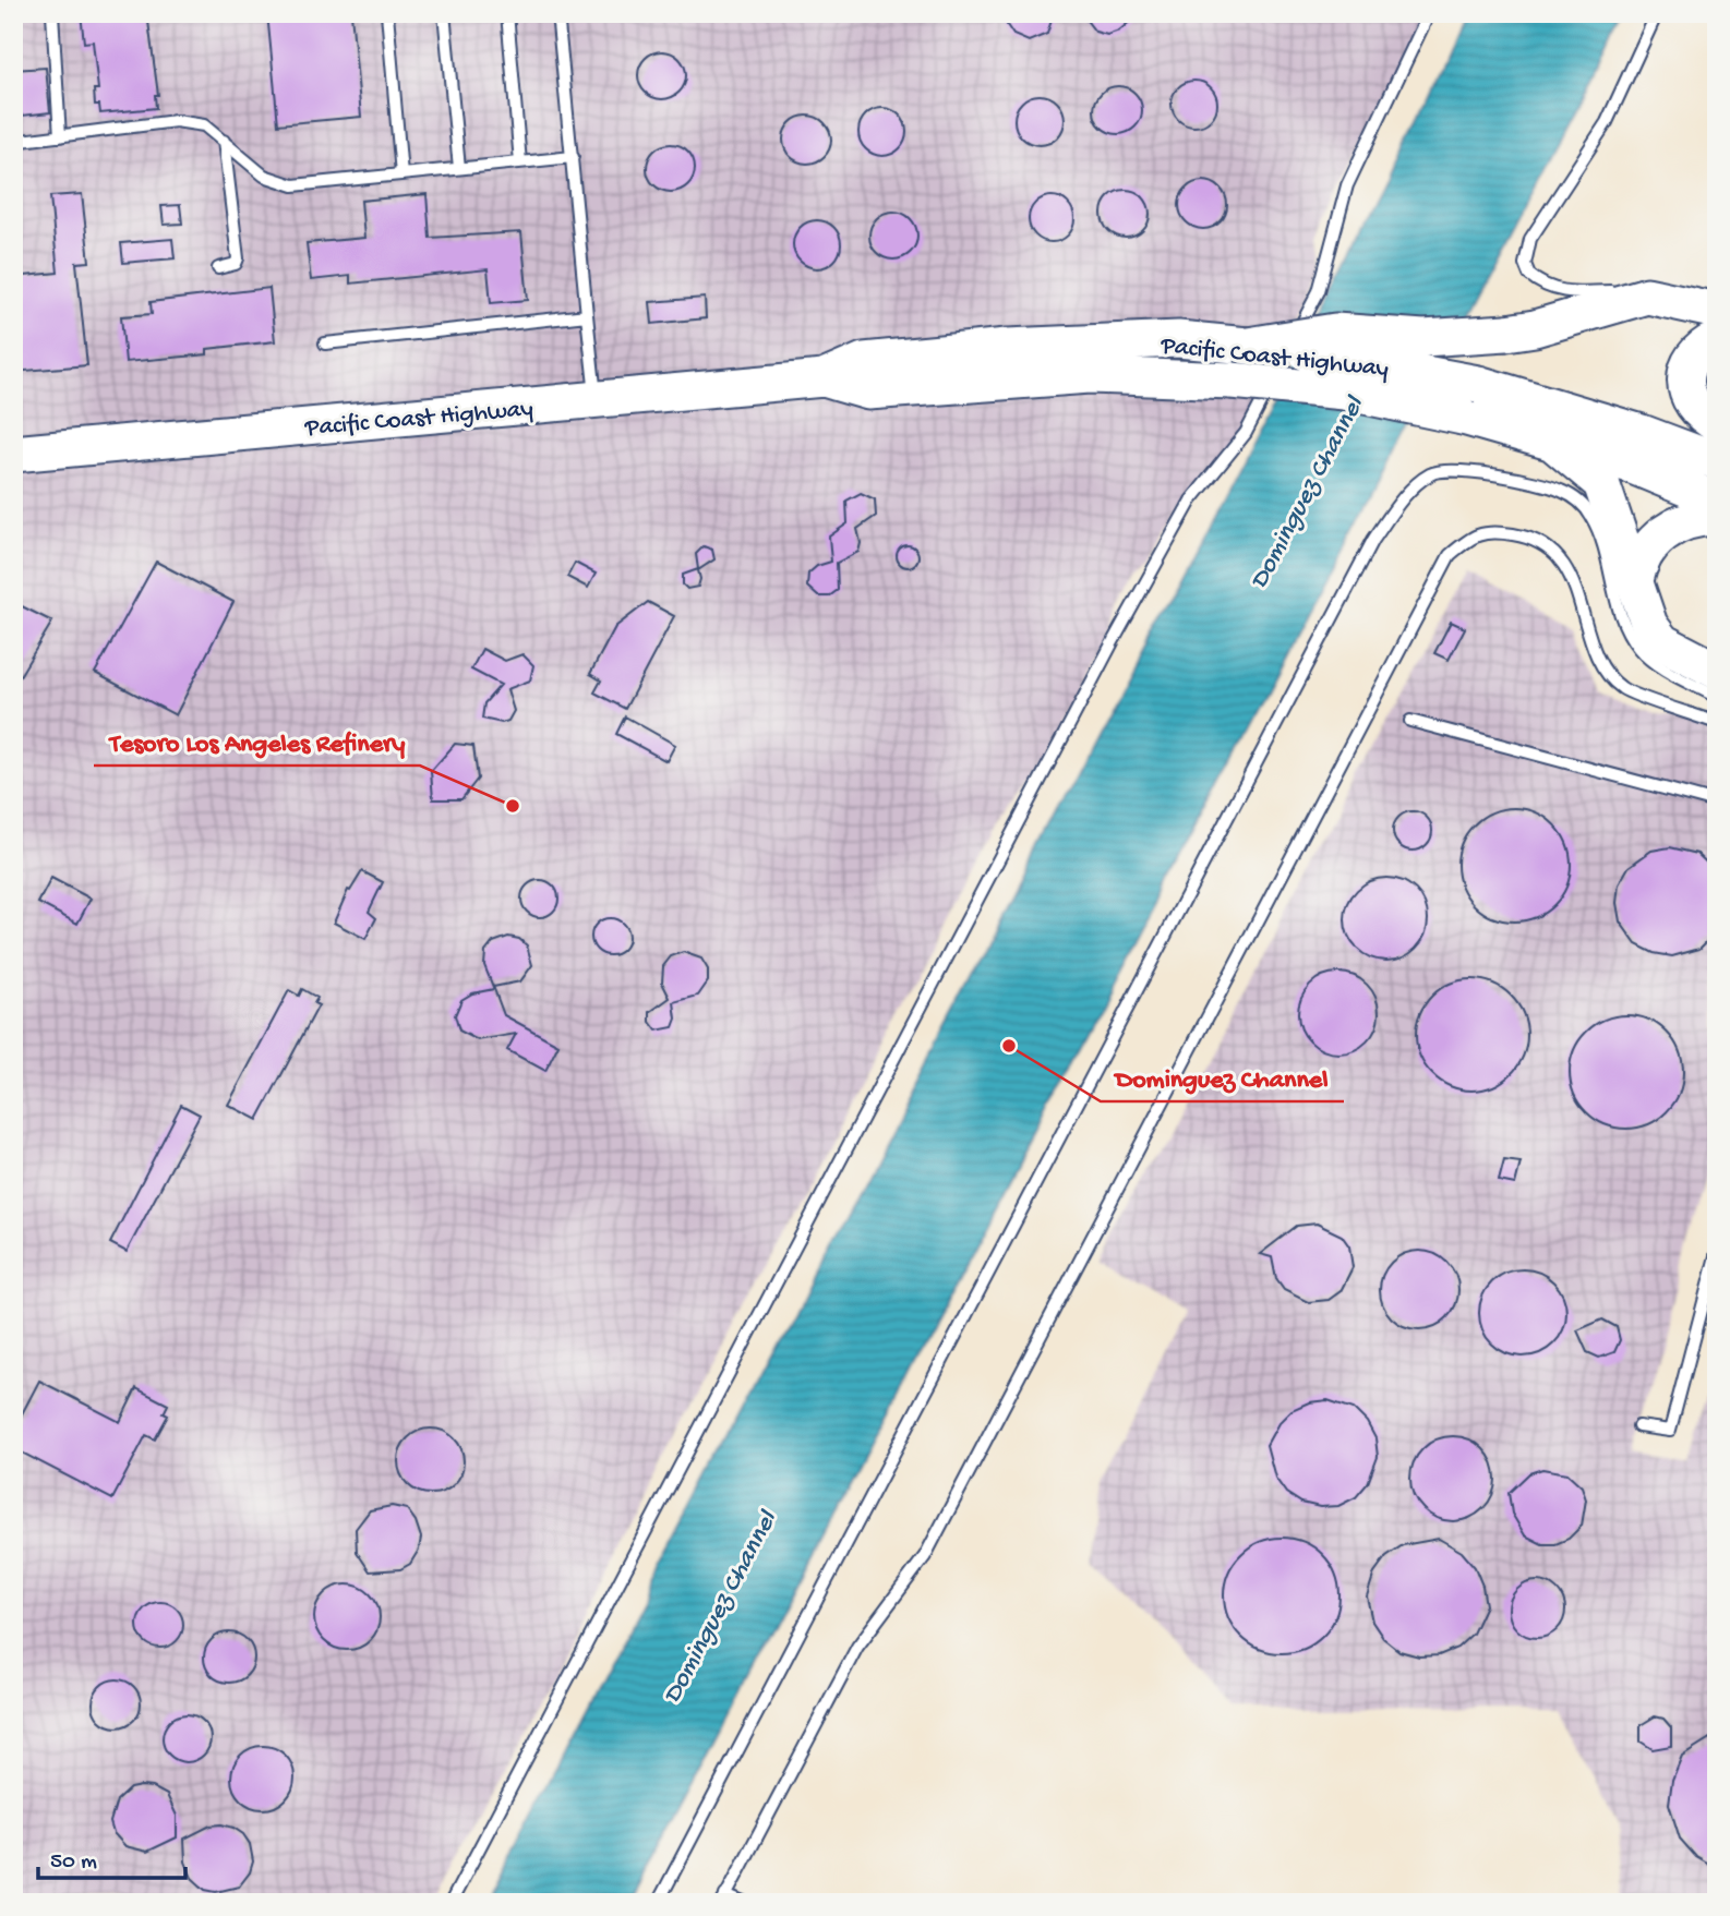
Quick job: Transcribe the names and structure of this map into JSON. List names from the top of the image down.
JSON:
{
  "streets": {
    "highway": ["Pacific Coast Highway"]
  },
  "water": ["Dominguez Channel"],
  "places": ["Tesoro Los Angeles Refinery", "Dominguez Channel"],
  "scale_bar": "50 m"
}
